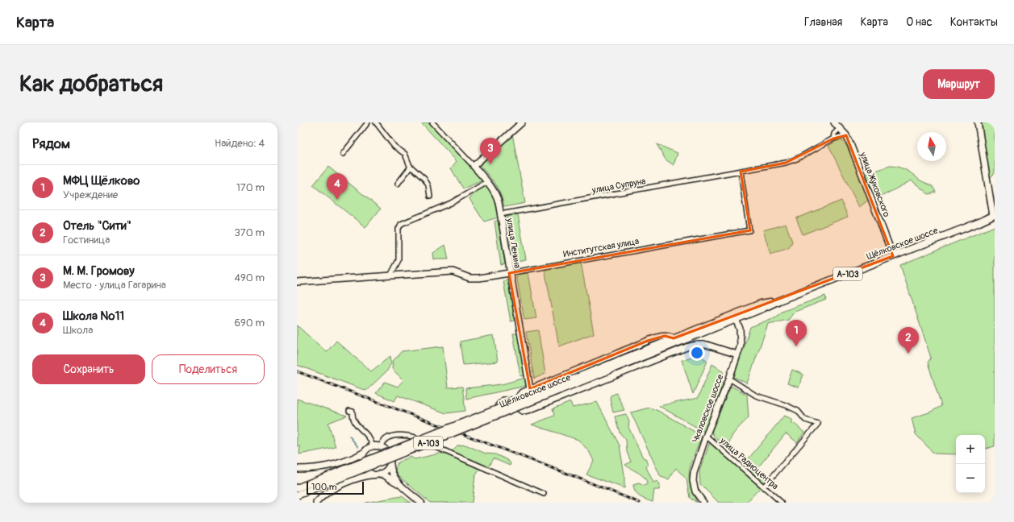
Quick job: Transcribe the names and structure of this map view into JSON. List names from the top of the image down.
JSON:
{
  "streets": {
    "main road": ["Щёлковское шоссе", "А-103"],
    "street": [
      "улица Жуковского",
      "улица Супруна",
      "улица Ленина",
      "Институтская улица",
      "Чкаловское шоссе",
      "улица Радиоцентра"
    ]
  },
  "crossings": [
    ["улица Жуковского", "Щёлковское шоссе"],
    ["улица Супруна", "улица Ленина"],
    ["улица Супруна", "Институтская улица"],
    ["улица Ленина", "Институтская улица"],
    ["улица Ленина", "А-103"],
    ["Щёлковское шоссе", "А-103"],
    ["Щёлковское шоссе", "Чкаловское шоссе"],
    ["Чкаловское шоссе", "улица Радиоцентра"]
  ],
  "scale_bar": "100 m",
  "north": "top",
  "page": {
    "header": "Карта",
    "nav": [
      "Главная",
      "Карта",
      "О нас",
      "Контакты"
    ],
    "buttons": [
      "Маршрут",
      ["Сохранить", "Поделиться"]
    ],
    "title": "Как добраться",
    "heading": ["Рядом", "Найдено: 4"],
    "pins": [
      "3",
      "4",
      "1",
      "2"
    ],
    "list": [
      {
        "mark": "1",
        "name": "МФЦ Щёлково",
        "note": "Учреждение",
        "value": "170 m"
      },
      {
        "mark": "2",
        "name": "Отель \"Сити\"",
        "note": "Гостиница",
        "value": "370 m"
      },
      {
        "mark": "3",
        "name": "М. М. Громову",
        "note": "Место · улица Гагарина",
        "value": "490 m"
      },
      {
        "mark": "4",
        "name": "Школа №11",
        "note": "Школа",
        "value": "690 m"
      }
    ],
    "map_buttons": ["+", "−"],
    "scale": "100 m"
  }
}
